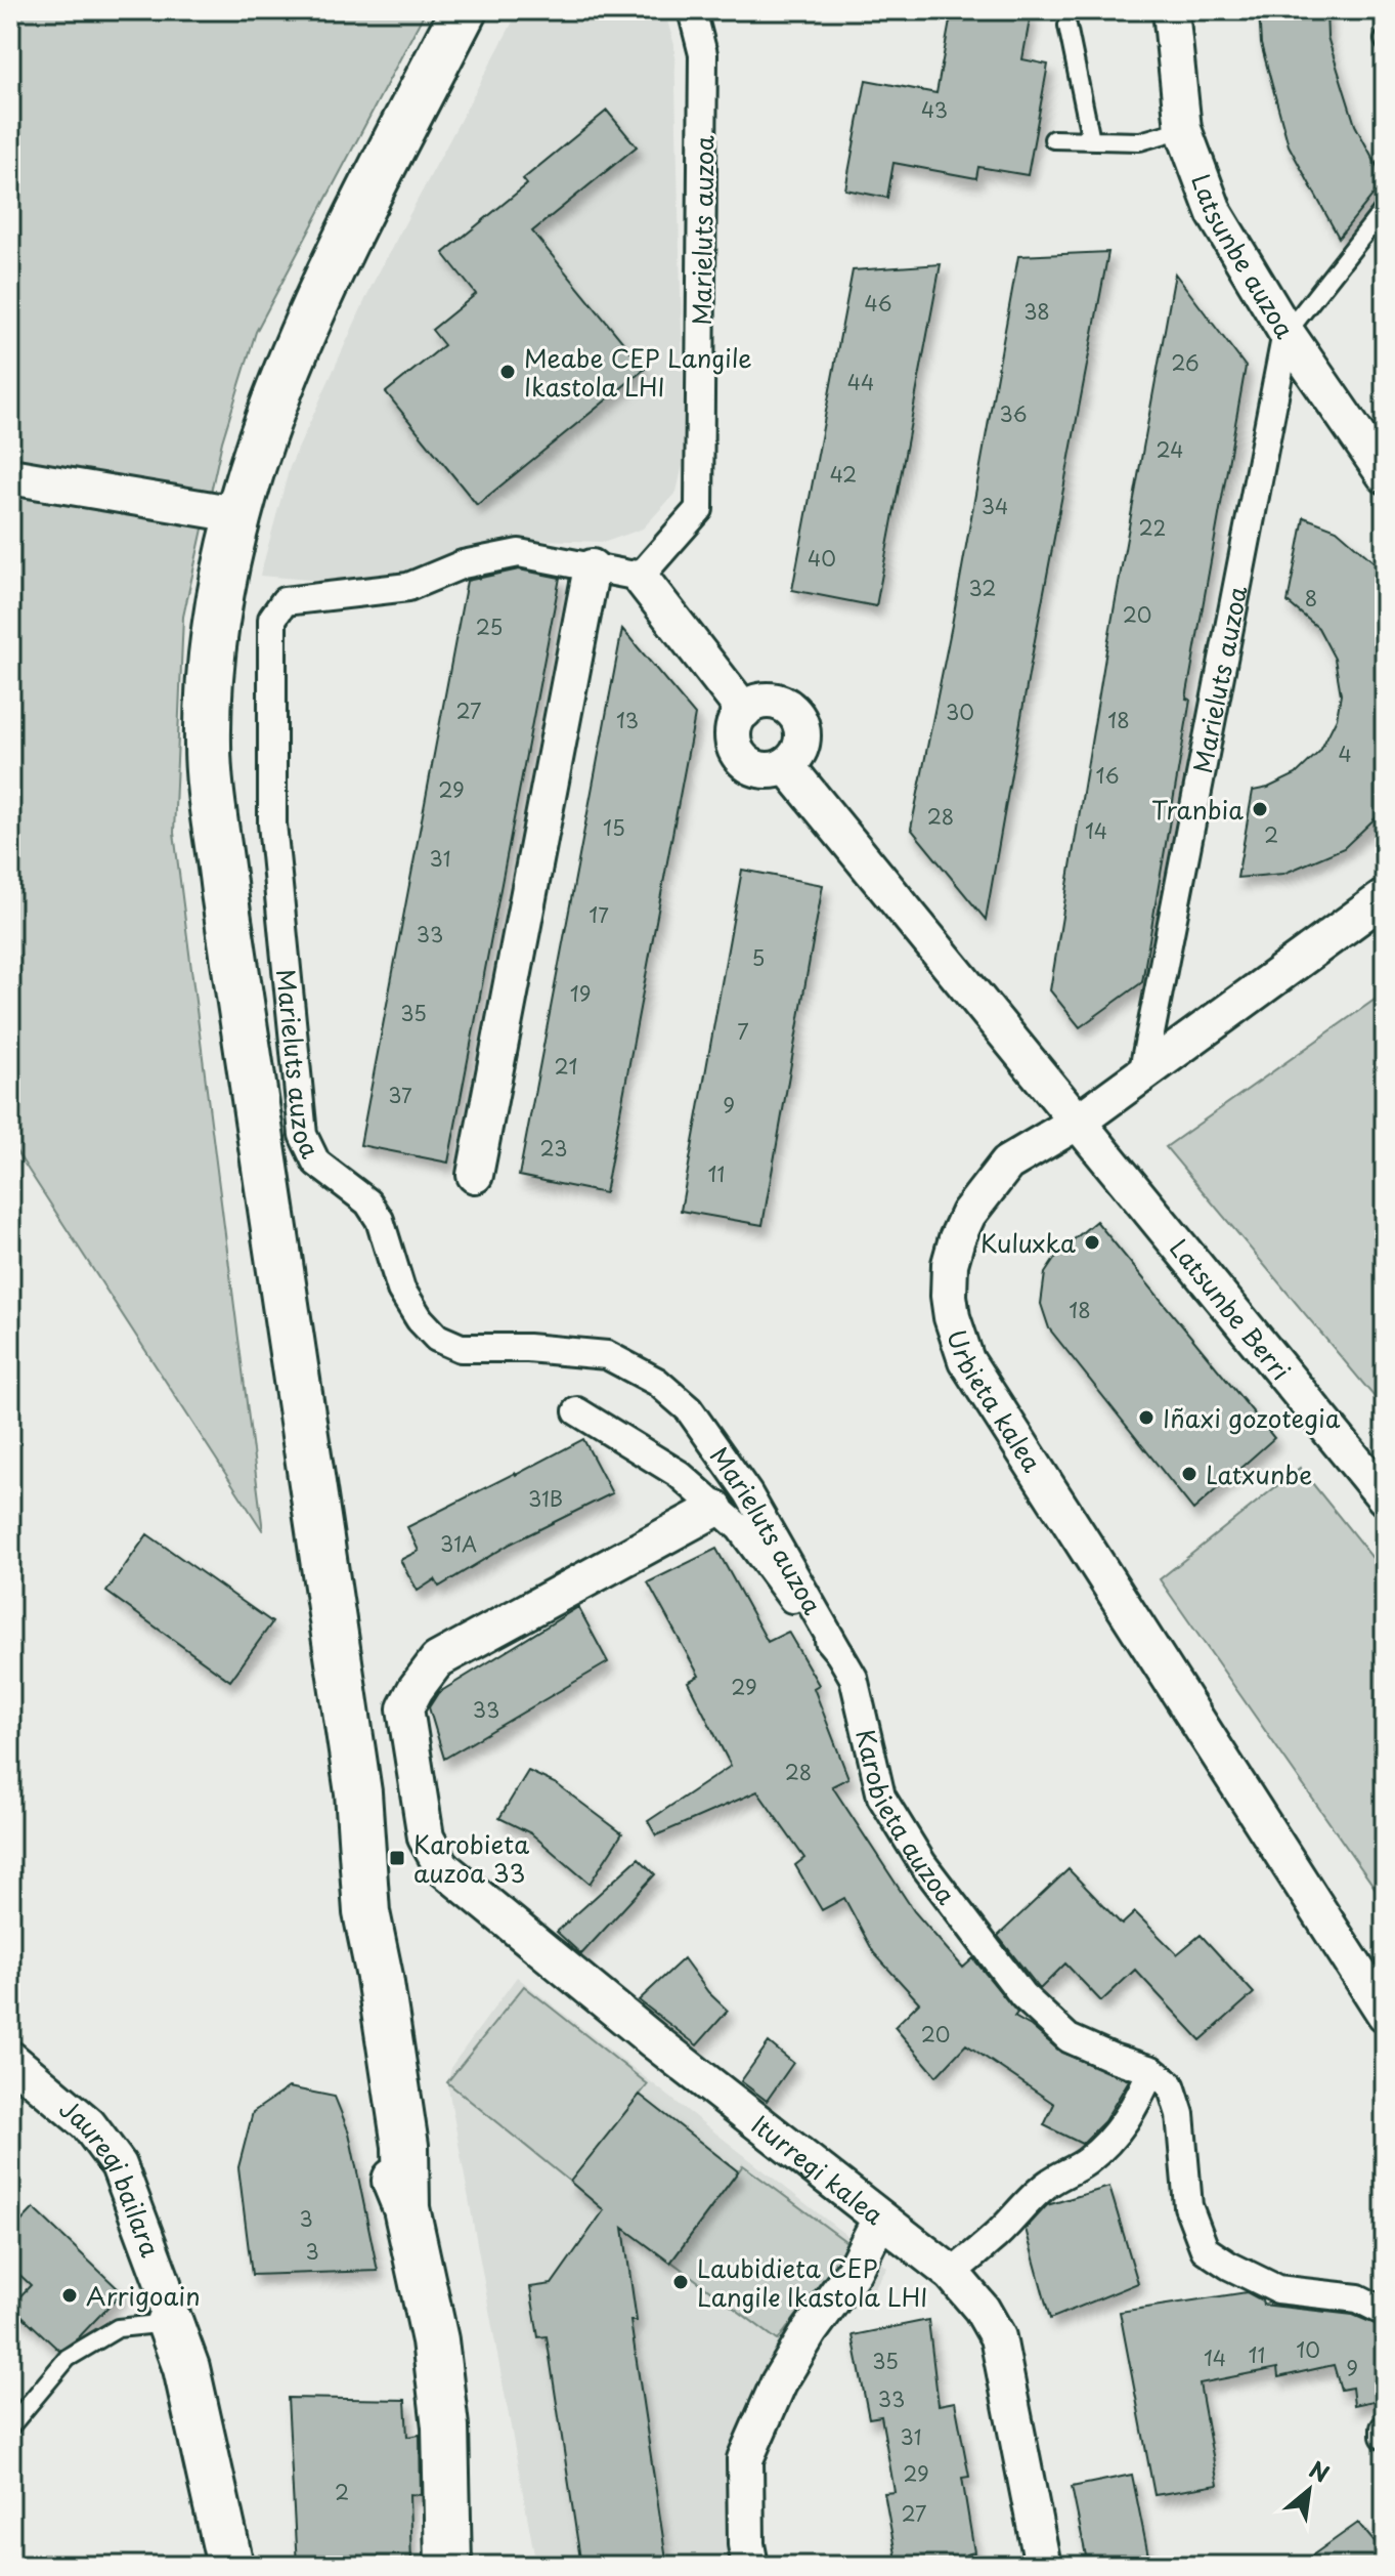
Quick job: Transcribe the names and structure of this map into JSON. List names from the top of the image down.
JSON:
{
  "streets": {
    "street": [
      "Marieluts auzoa",
      "Latsunbe auzoa",
      "Latsunbe Berri",
      "Urbieta kalea",
      "Karobieta auzoa",
      "Iturregi kalea",
      "Jauregi bailara"
    ]
  },
  "crossings": [
    ["Marieluts auzoa", "Latsunbe auzoa"],
    ["Marieluts auzoa", "Urbieta kalea"],
    ["Marieluts auzoa", "Karobieta auzoa"],
    ["Latsunbe Berri", "Urbieta kalea"],
    ["Karobieta auzoa", "Iturregi kalea"]
  ],
  "places": {
    "other": [
      "Meabe CEP Langile Ikastola LHI",
      "Tranbia",
      "Kuluxka",
      "Iñaxi gozotegia",
      "Latxunbe",
      "Laubidieta CEP Langile Ikastola LHI",
      "Arrigoain"
    ],
    "transit": ["Karobieta auzoa 33"]
  },
  "house_numbers": [
    "43",
    "46",
    "38",
    "26",
    "44",
    "36",
    "24",
    "42",
    "34",
    "22",
    "40",
    "32",
    "8",
    "20",
    "25",
    "27",
    "30",
    "13",
    "18",
    "4",
    "16",
    "29",
    "28",
    "15",
    "14",
    "2",
    "31",
    "17",
    "33",
    "5",
    "19",
    "35",
    "7",
    "21",
    "37",
    "9",
    "23",
    "11",
    "18",
    "31B",
    "31A",
    "29",
    "33",
    "28",
    "20",
    "3",
    "3",
    "10",
    "11",
    "14",
    "35",
    "9",
    "33",
    "31",
    "29",
    "2",
    "27"
  ],
  "north": "top right"
}
